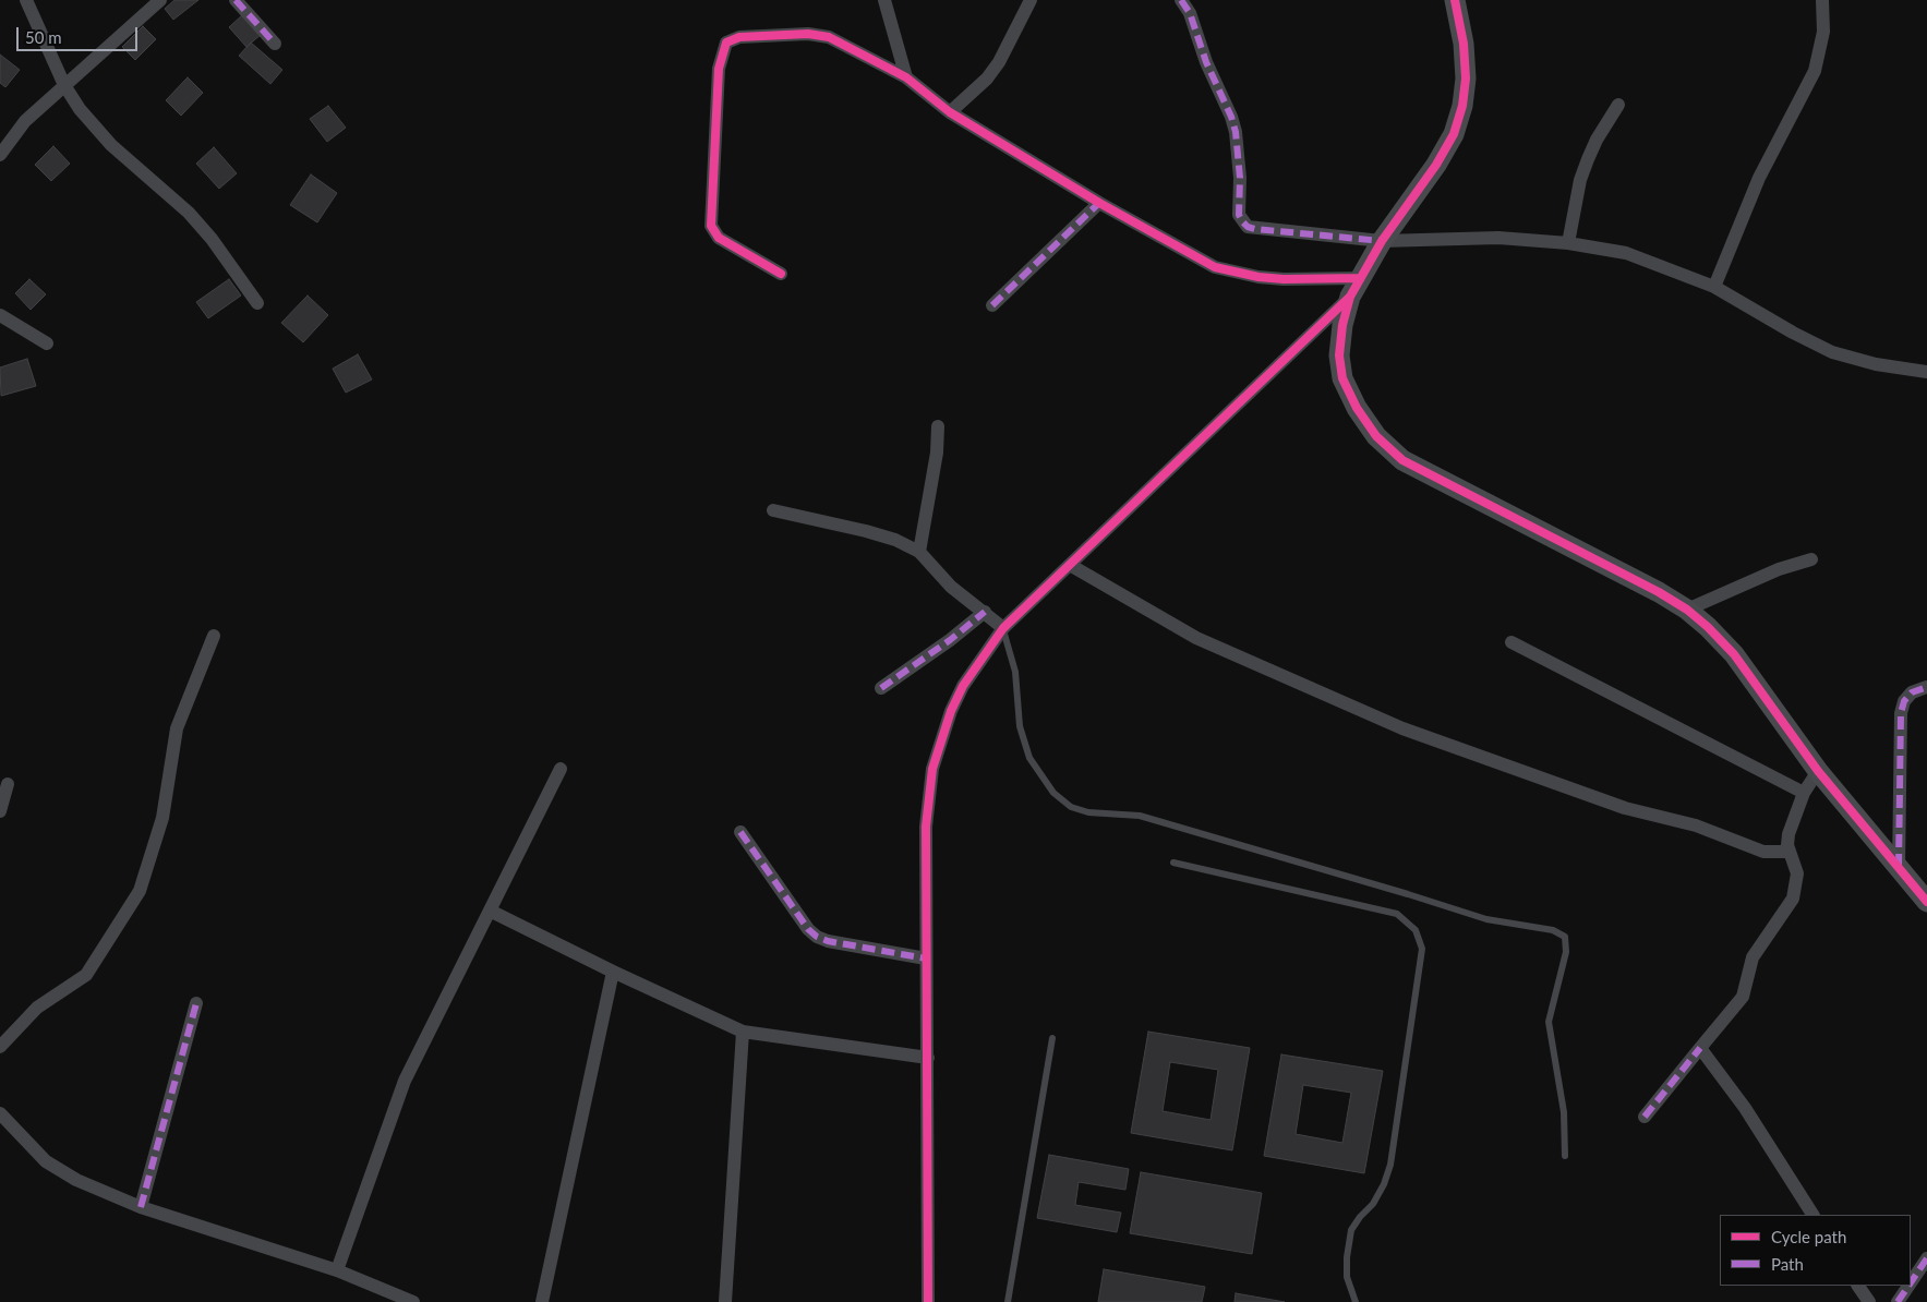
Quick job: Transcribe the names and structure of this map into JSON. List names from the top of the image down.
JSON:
{
  "legend": ["Cycle path", "Path"],
  "scale_bar": "50 m"
}
